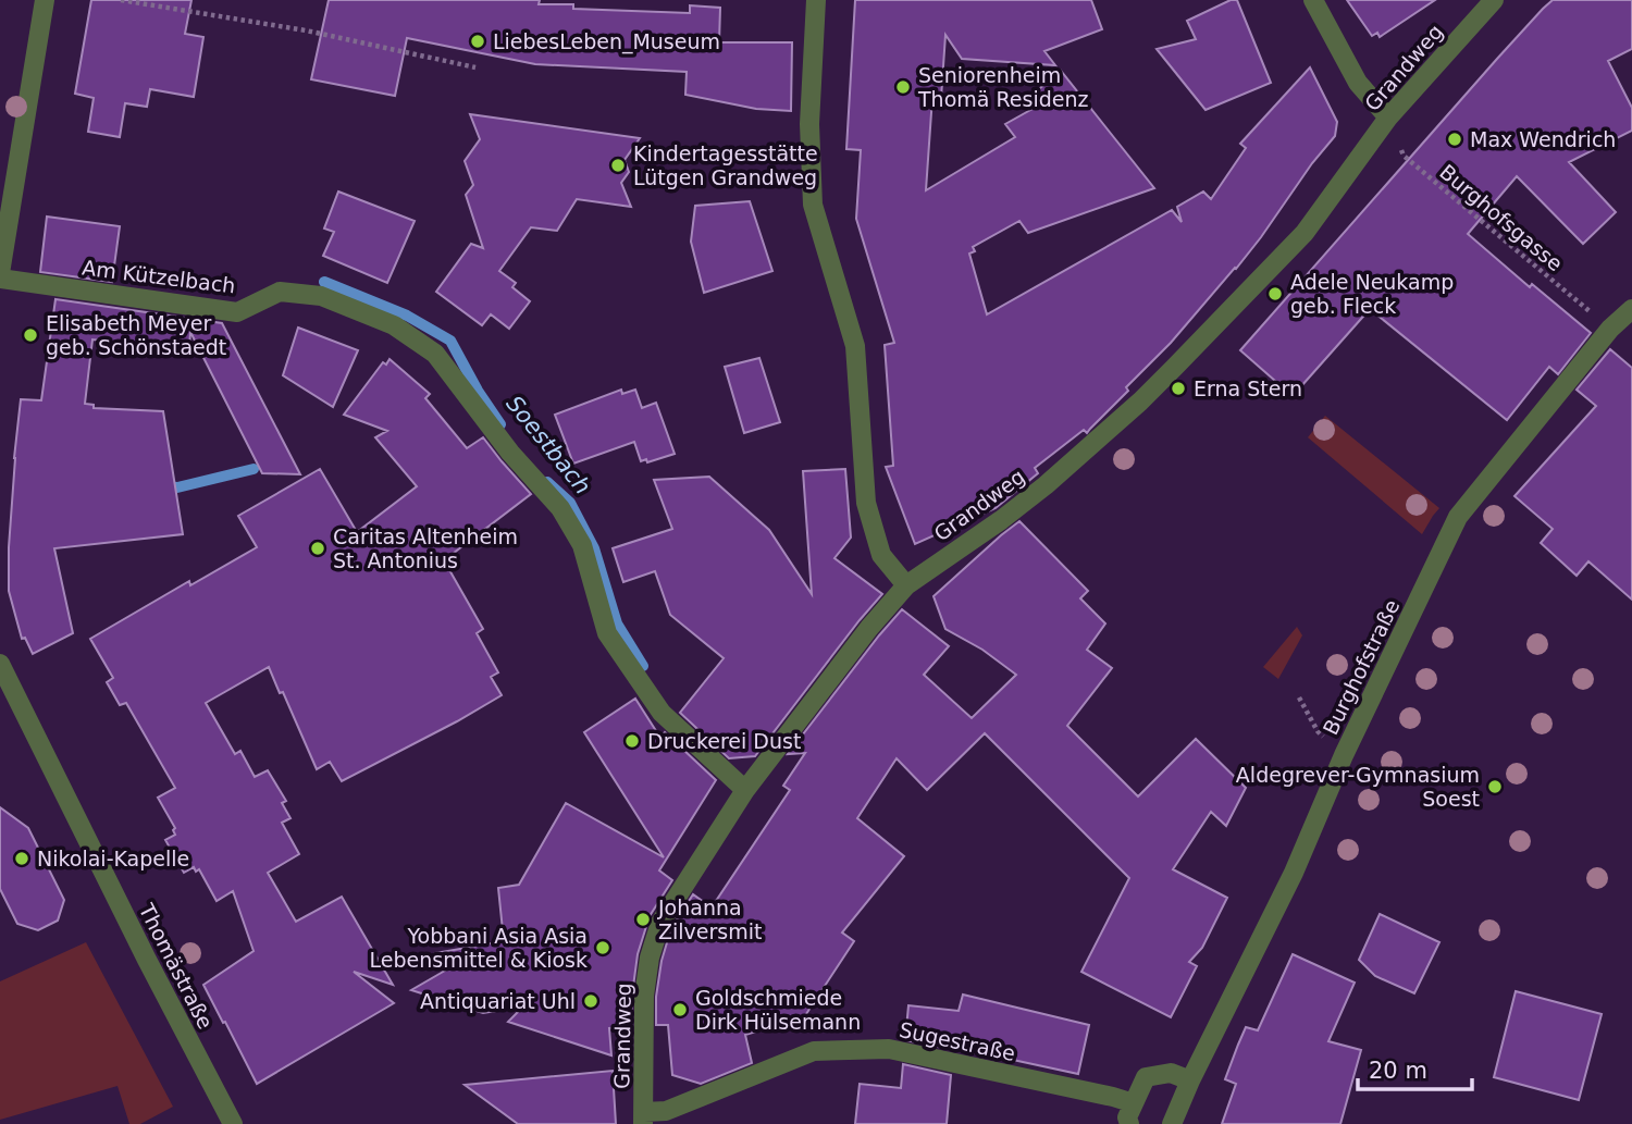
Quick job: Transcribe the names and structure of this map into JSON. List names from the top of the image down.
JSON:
{
  "streets": {
    "street": [
      "Grandweg",
      "Am Kützelbach",
      "Burghofstraße",
      "Thomästraße",
      "Sugestraße"
    ],
    "path": ["Burghofsgasse"]
  },
  "crossings": [
    ["Grandweg", "Burghofsgasse"],
    ["Grandweg", "Am Kützelbach"],
    ["Grandweg", "Sugestraße"],
    ["Burghofsgasse", "Burghofstraße"]
  ],
  "water": ["Soestbach"],
  "places": [
    "LiebesLeben_Museum",
    "Seniorenheim Thomä Residenz",
    "Max Wendrich",
    "Kindertagesstätte Lütgen Grandweg",
    "Adele Neukamp geb. Fleck",
    "Elisabeth Meyer geb. Schönstaedt",
    "Erna Stern",
    "Caritas Altenheim St. Antonius",
    "Druckerei Dust",
    "Aldegrever-Gymnasium Soest",
    "Nikolai-Kapelle",
    "Johanna Zilversmit",
    "Yobbani Asia Asia Lebensmittel & Kiosk",
    "Antiquariat Uhl",
    "Goldschmiede Dirk Hülsemann"
  ],
  "scale_bar": "20 m"
}
